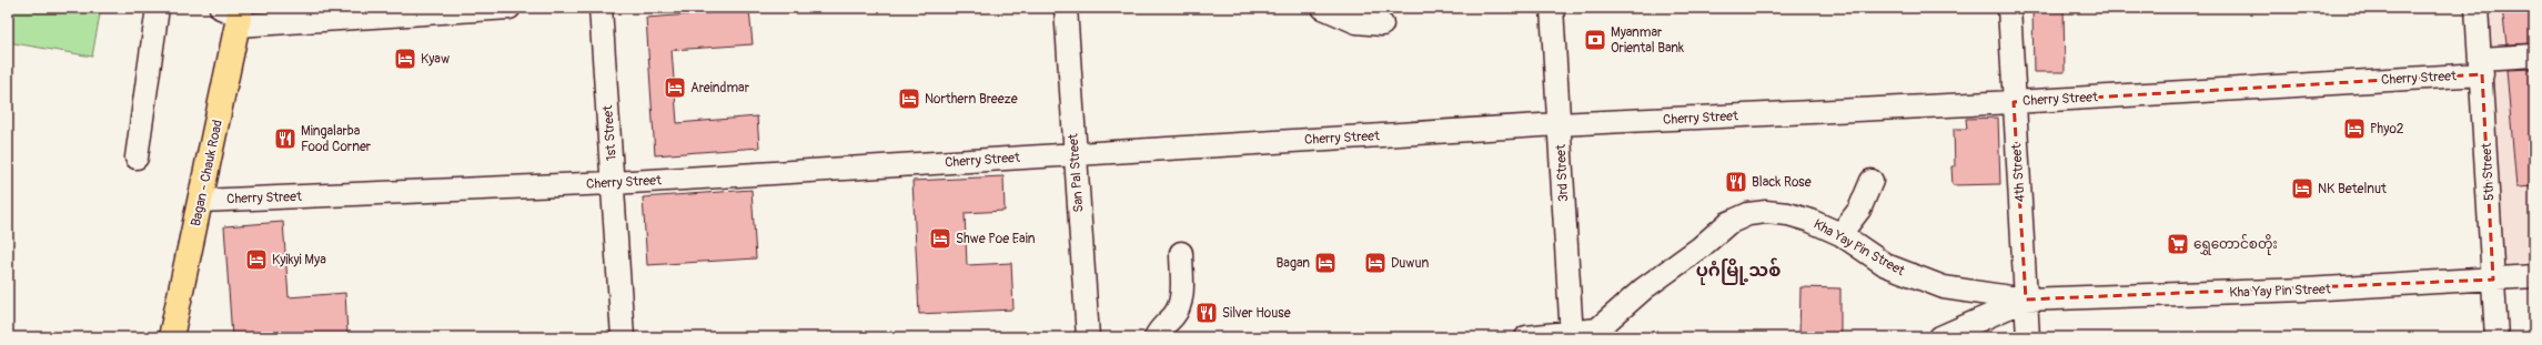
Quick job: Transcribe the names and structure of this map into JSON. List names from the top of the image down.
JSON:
{
  "streets": {
    "main road": ["Bagan - Chauk Road"],
    "street": [
      "Cherry Street",
      "1st Street",
      "5th Street",
      "San Pal Street",
      "3rd Street",
      "4th Street",
      "Kha Yay Pin Street"
    ]
  },
  "crossings": [
    ["Cherry Street", "1st Street"],
    ["Cherry Street", "5th Street"],
    ["Cherry Street", "Bagan - Chauk Road"],
    ["Cherry Street", "San Pal Street"],
    ["Cherry Street", "3rd Street"],
    ["Cherry Street", "4th Street"],
    ["5th Street", "Kha Yay Pin Street"],
    ["3rd Street", "Kha Yay Pin Street"],
    ["4th Street", "Kha Yay Pin Street"]
  ],
  "districts": ["ပုဂံမြို့သစ်"],
  "places": {
    "bank": ["Myanmar Oriental Bank"],
    "hotel": [
      "Kyaw",
      "Areindmar",
      "Northern Breeze",
      "Phyo2",
      "NK Betelnut",
      "Shwe Poe Eain",
      "Kyikyi Mya",
      "Bagan",
      "Duwun"
    ],
    "restaurant": ["Mingalarba Food Corner", "Black Rose", "Silver House"],
    "supermarket": ["ရွှေတောင်စတိုး"]
  }
}
